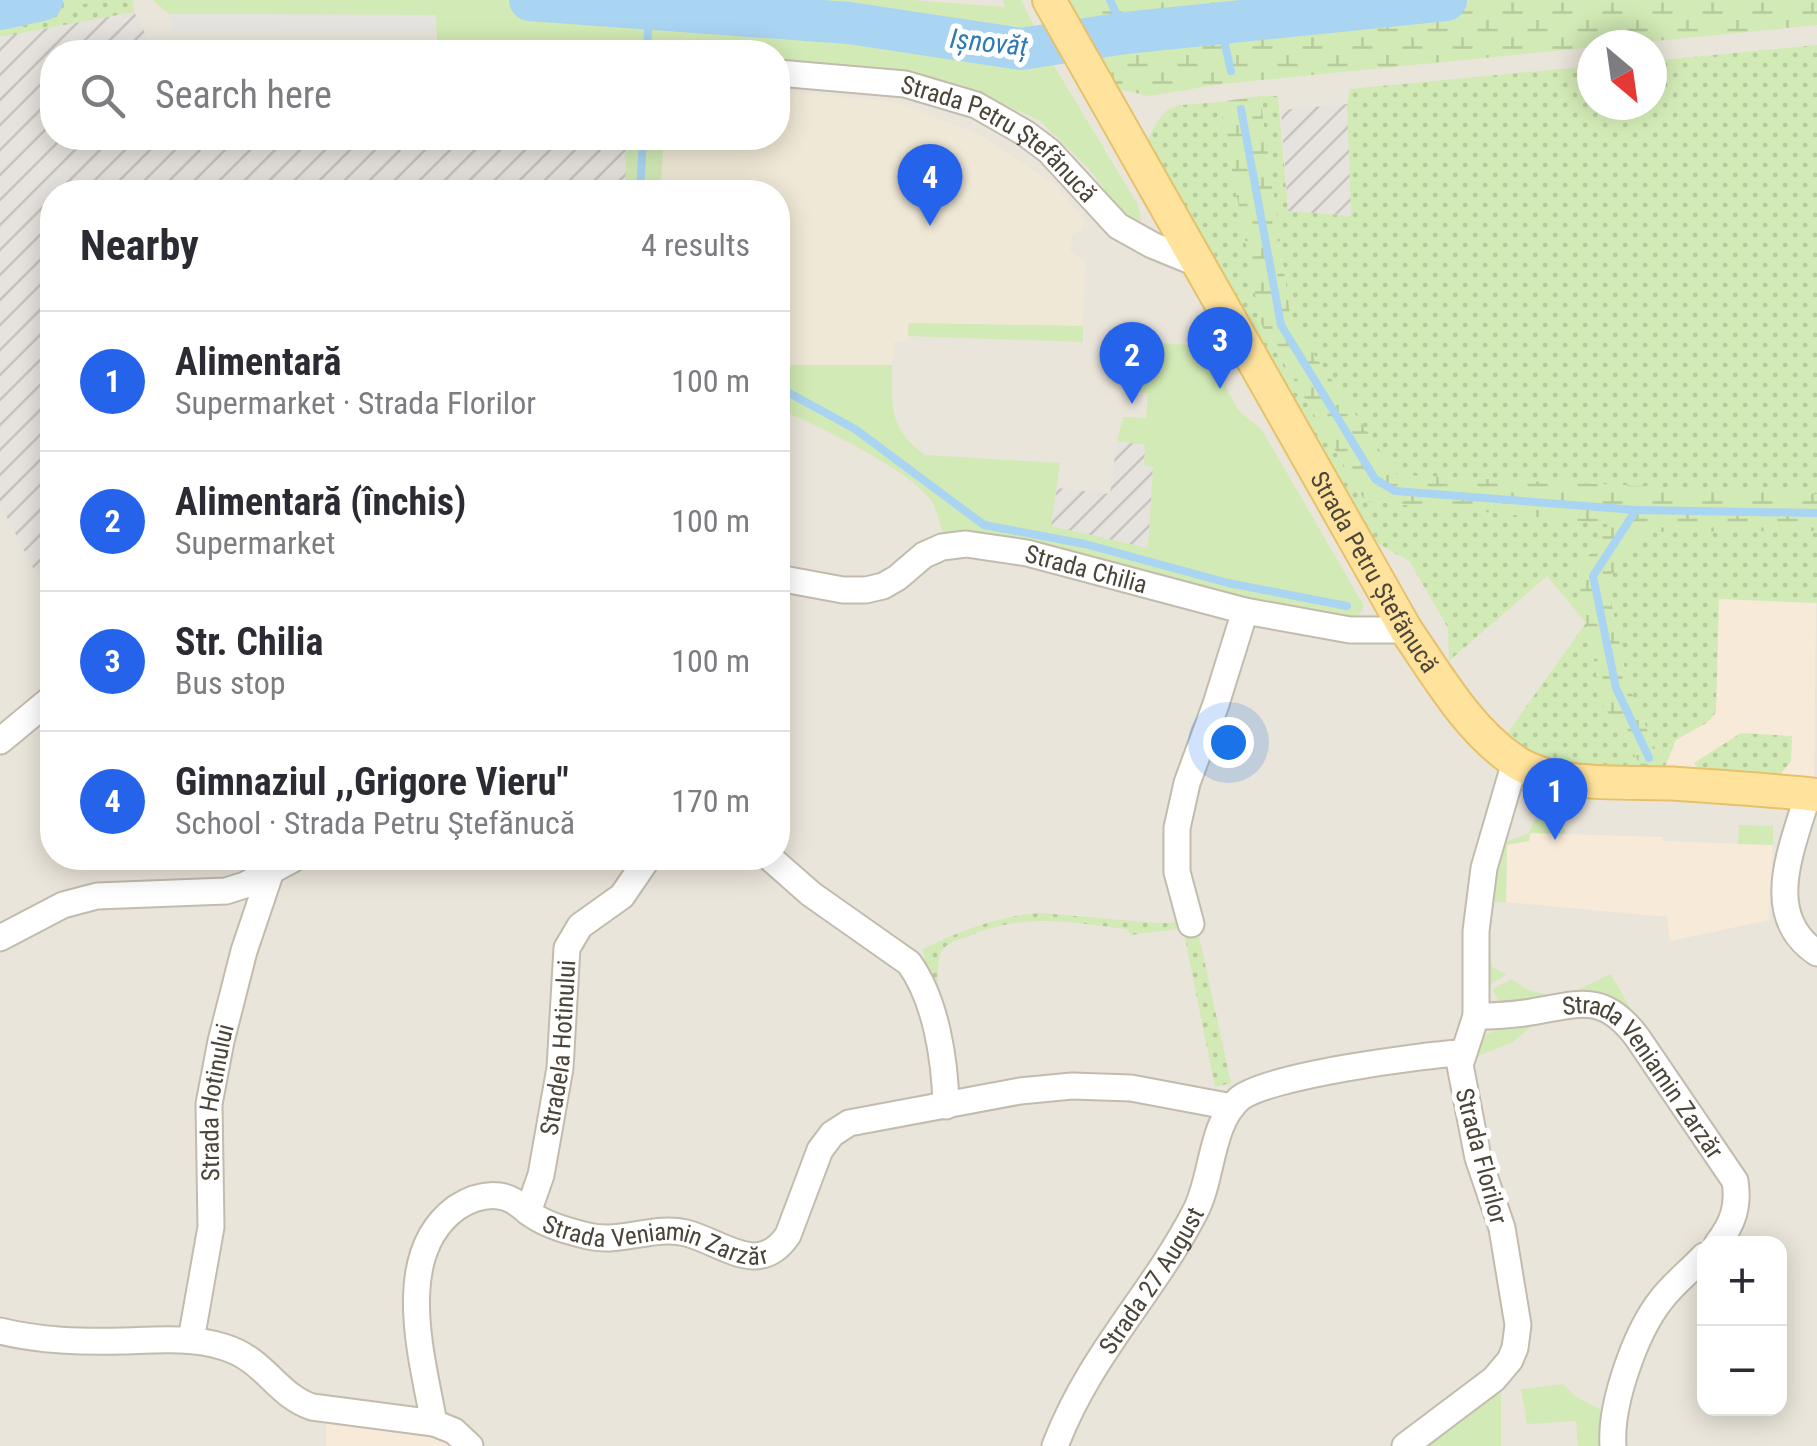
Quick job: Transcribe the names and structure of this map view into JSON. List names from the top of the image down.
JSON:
{
  "streets": {
    "main road": ["Strada Petru Ștefănucă"],
    "street": [
      "Strada Petru Ştefănucă",
      "Strada Chilia",
      "Stradela Hotinului",
      "Strada Veniamin Zarzăr",
      "Strada Hotinului",
      "Strada Florilor",
      "Strada 27 August"
    ]
  },
  "crossings": [
    ["Strada Petru Ştefănucă", "Strada Petru Ștefănucă"],
    ["Strada Chilia", "Strada Petru Ștefănucă"],
    ["Strada Petru Ștefănucă", "Strada Florilor"],
    ["Stradela Hotinului", "Strada Veniamin Zarzăr"],
    ["Strada Veniamin Zarzăr", "Strada Florilor"],
    ["Strada Veniamin Zarzăr", "Strada 27 August"]
  ],
  "water": ["Ișnovăț"],
  "north": "bottom right",
  "page": {
    "search": "Search here",
    "pins": [
      "4",
      "3",
      "2",
      "1"
    ],
    "heading": ["Nearby", "4 results"],
    "list": [
      {
        "mark": "1",
        "name": "Alimentară",
        "note": "Supermarket · Strada Florilor",
        "value": "100 m"
      },
      {
        "mark": "2",
        "name": "Alimentară (închis)",
        "note": "Supermarket",
        "value": "100 m"
      },
      {
        "mark": "3",
        "name": "Str. Chilia",
        "note": "Bus stop",
        "value": "100 m"
      },
      {
        "mark": "4",
        "name": "Gimnaziul ,,Grigore Vieru\"",
        "note": "School · Strada Petru Ştefănucă",
        "value": "170 m"
      }
    ],
    "map_buttons": ["+", "−"]
  }
}
